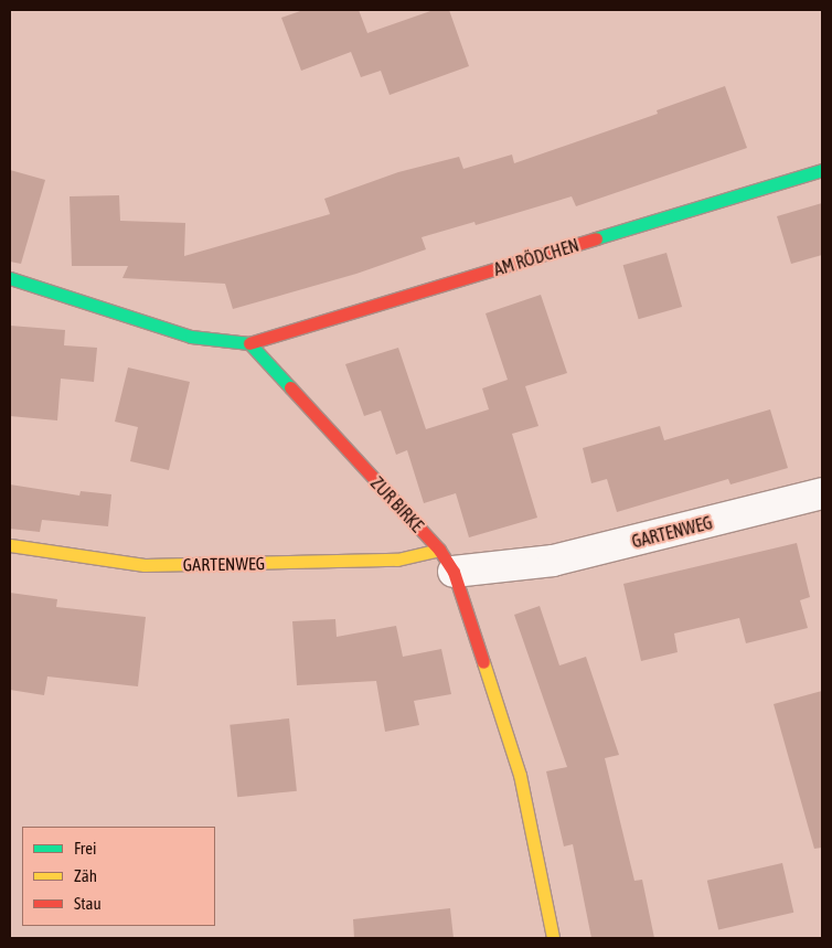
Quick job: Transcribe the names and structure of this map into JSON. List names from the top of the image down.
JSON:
{
  "streets": {
    "street": ["AM RÖDCHEN", "ZUR BIRKE", "GARTENWEG"]
  },
  "crossings": [
    ["AM RÖDCHEN", "ZUR BIRKE"],
    ["ZUR BIRKE", "GARTENWEG"]
  ],
  "legend": ["Frei", "Zäh", "Stau"]
}
